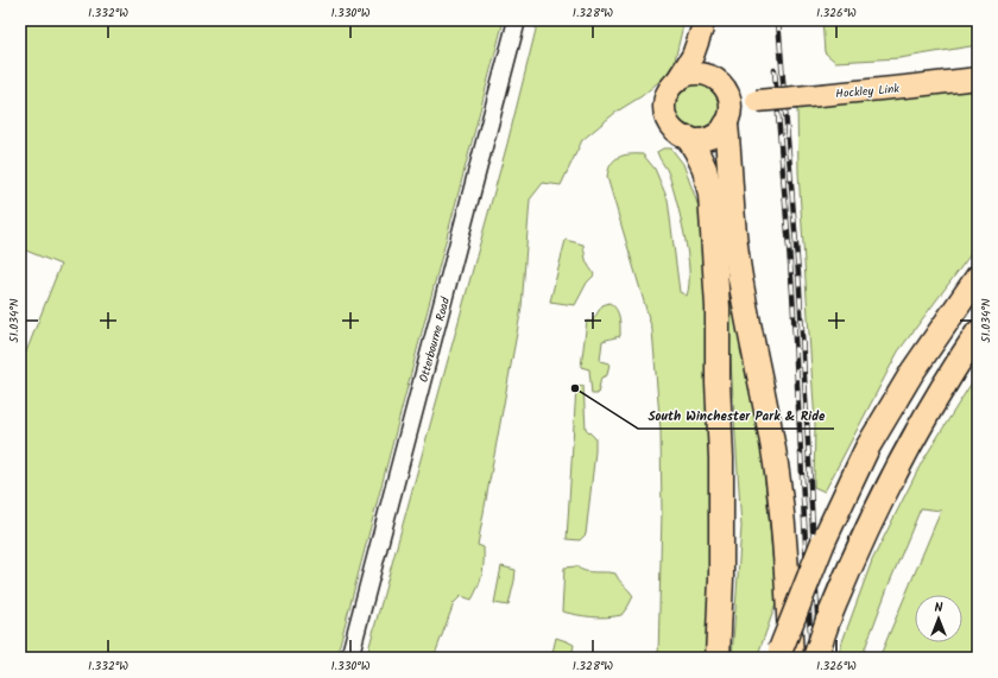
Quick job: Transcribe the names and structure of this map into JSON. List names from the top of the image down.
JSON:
{
  "streets": {
    "main road": ["Hockley Link"],
    "street": ["Otterbourne Road"]
  },
  "places": ["South Winchester Park & Ride"],
  "north": "top",
  "coordinates": [
    "1.332°W",
    "1.330°W",
    "1.328°W",
    "1.326°W",
    "51.034°N"
  ]
}
